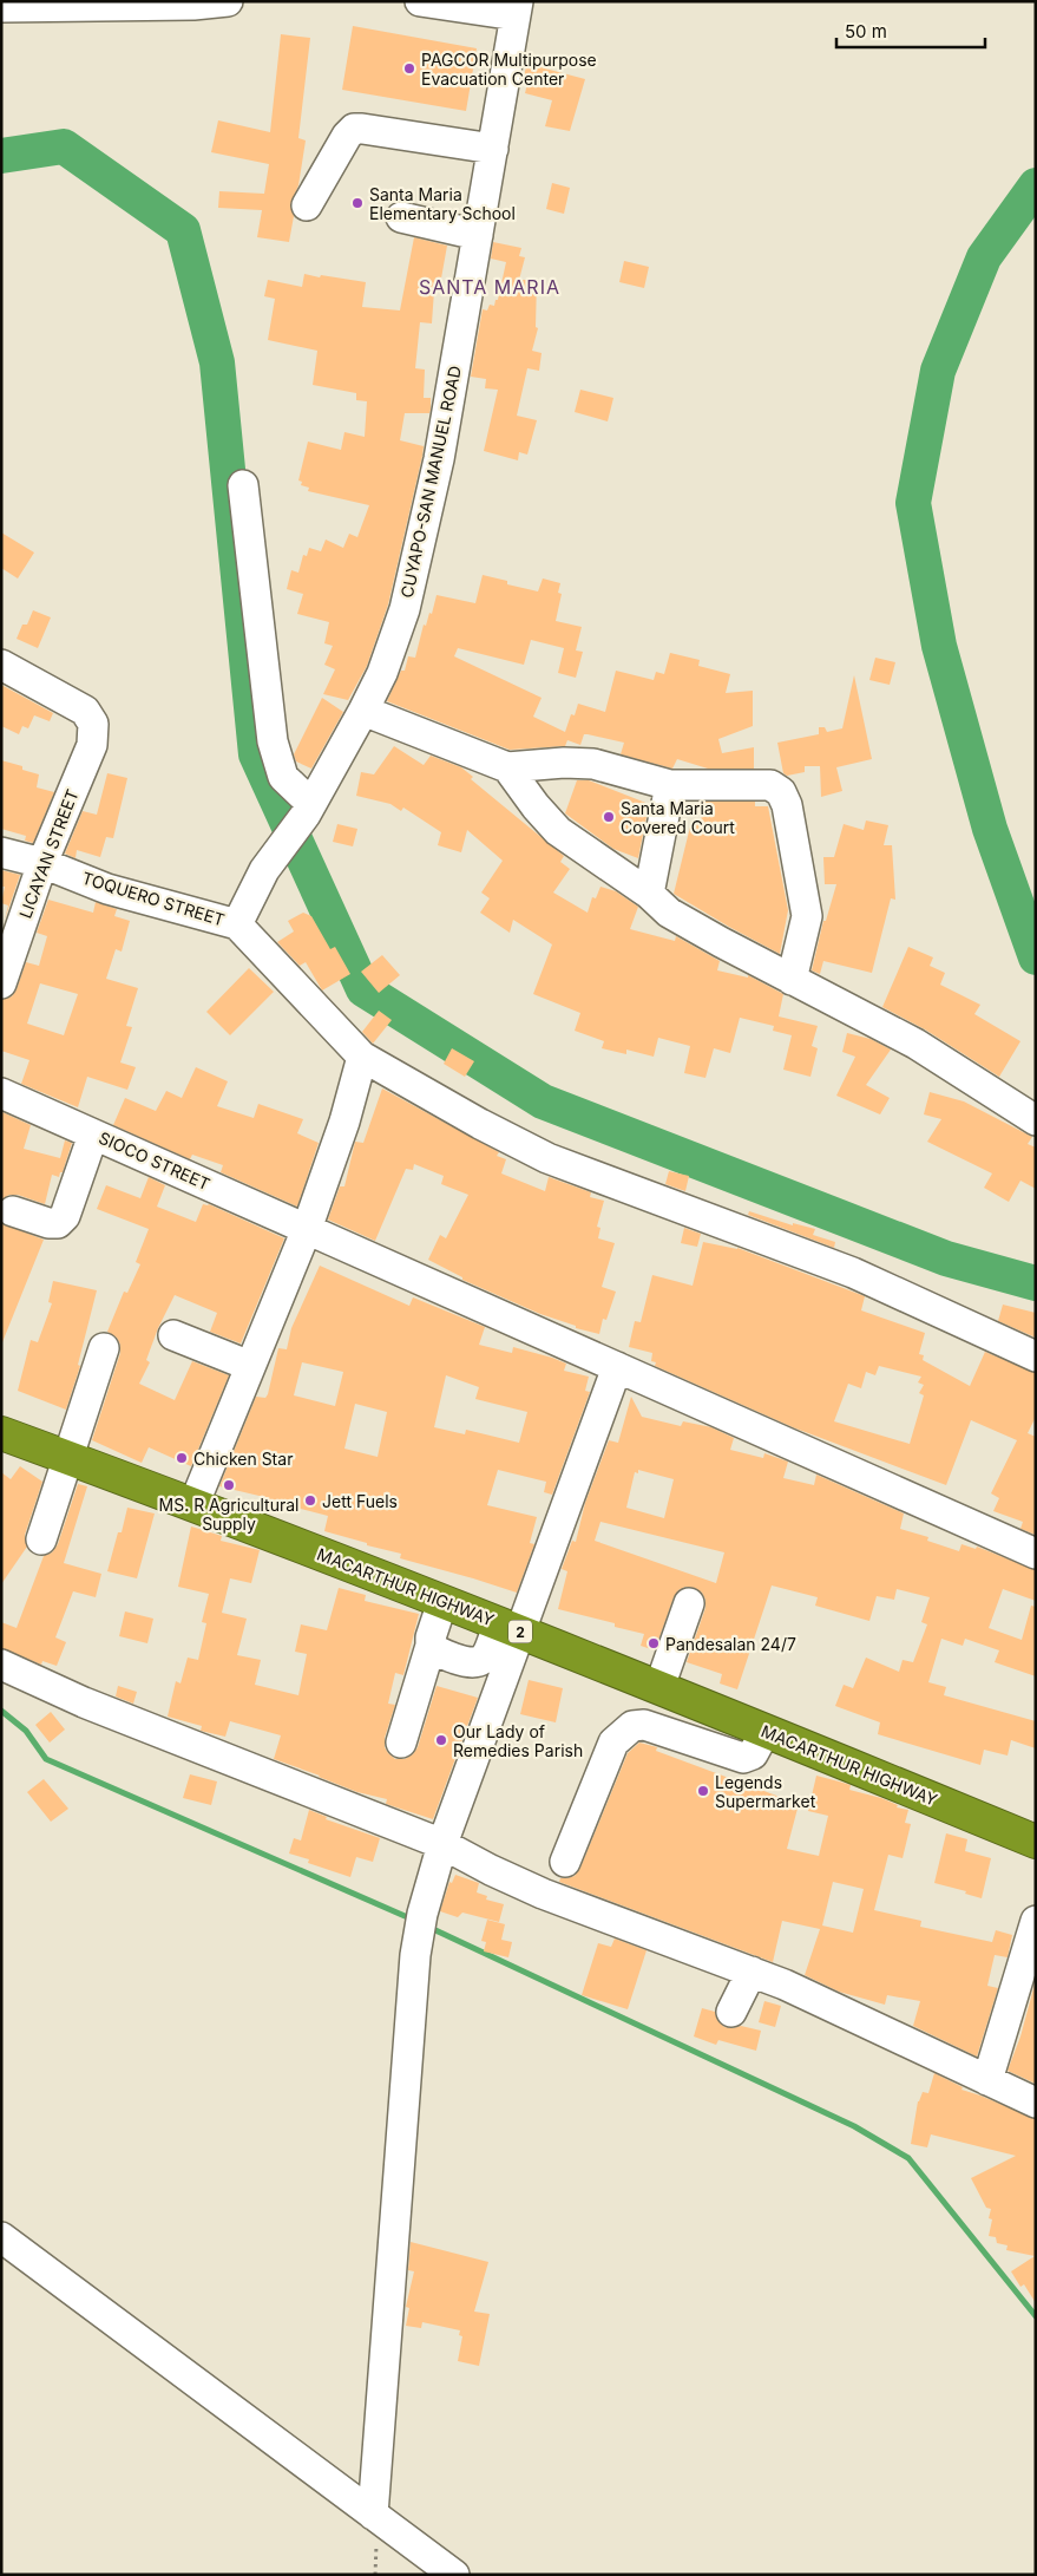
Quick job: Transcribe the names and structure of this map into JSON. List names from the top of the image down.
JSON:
{
  "streets": {
    "highway": ["MACARTHUR HIGHWAY", "2"],
    "street": [
      "CUYAPO-SAN MANUEL ROAD",
      "LICAYAN STREET",
      "TOQUERO STREET",
      "SIOCO STREET"
    ]
  },
  "crossings": [
    ["CUYAPO-SAN MANUEL ROAD", "TOQUERO STREET"],
    ["LICAYAN STREET", "TOQUERO STREET"]
  ],
  "districts": ["SANTA MARIA"],
  "places": [
    "PAGCOR Multipurpose Evacuation Center",
    "Santa Maria Elementary School",
    "Santa Maria Covered Court",
    "Chicken Star",
    "MS. R Agricultural Supply",
    "Jett Fuels",
    "Pandesalan 24/7",
    "Our Lady of Remedies Parish",
    "Legends Supermarket"
  ],
  "scale_bar": "50 m"
}
